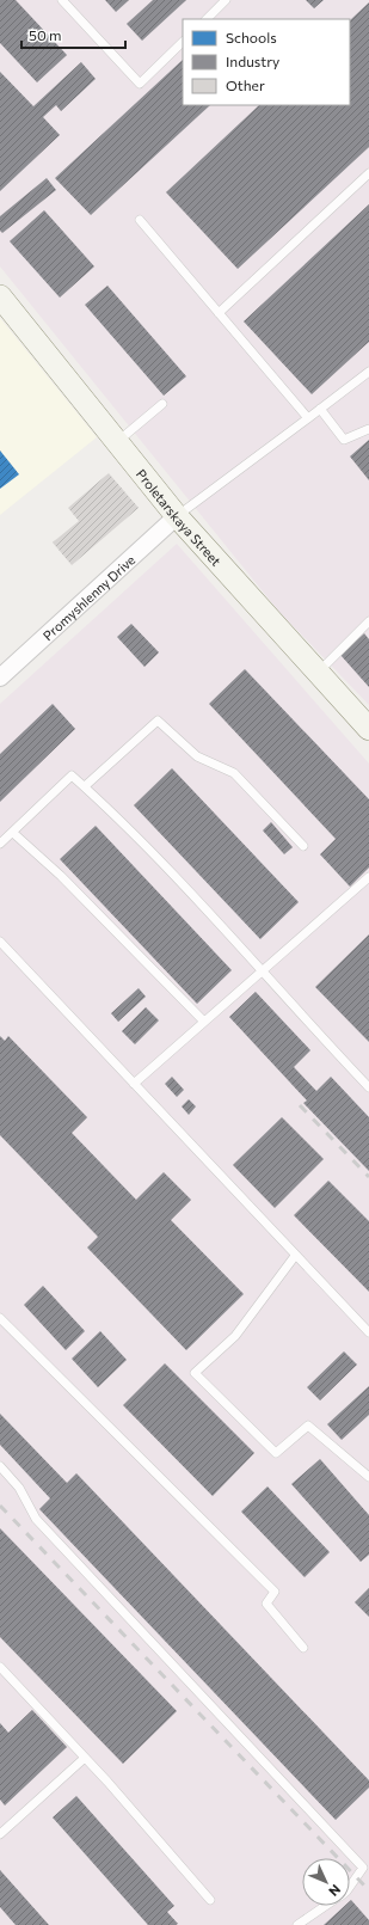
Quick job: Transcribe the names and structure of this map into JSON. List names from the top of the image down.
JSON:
{
  "streets": {
    "street": ["Proletarskaya Street", "Promyshlenny Drive"]
  },
  "crossings": [
    ["Proletarskaya Street", "Promyshlenny Drive"]
  ],
  "legend": ["Schools", "Industry", "Other"],
  "scale_bar": "50 m",
  "north": "bottom right"
}
